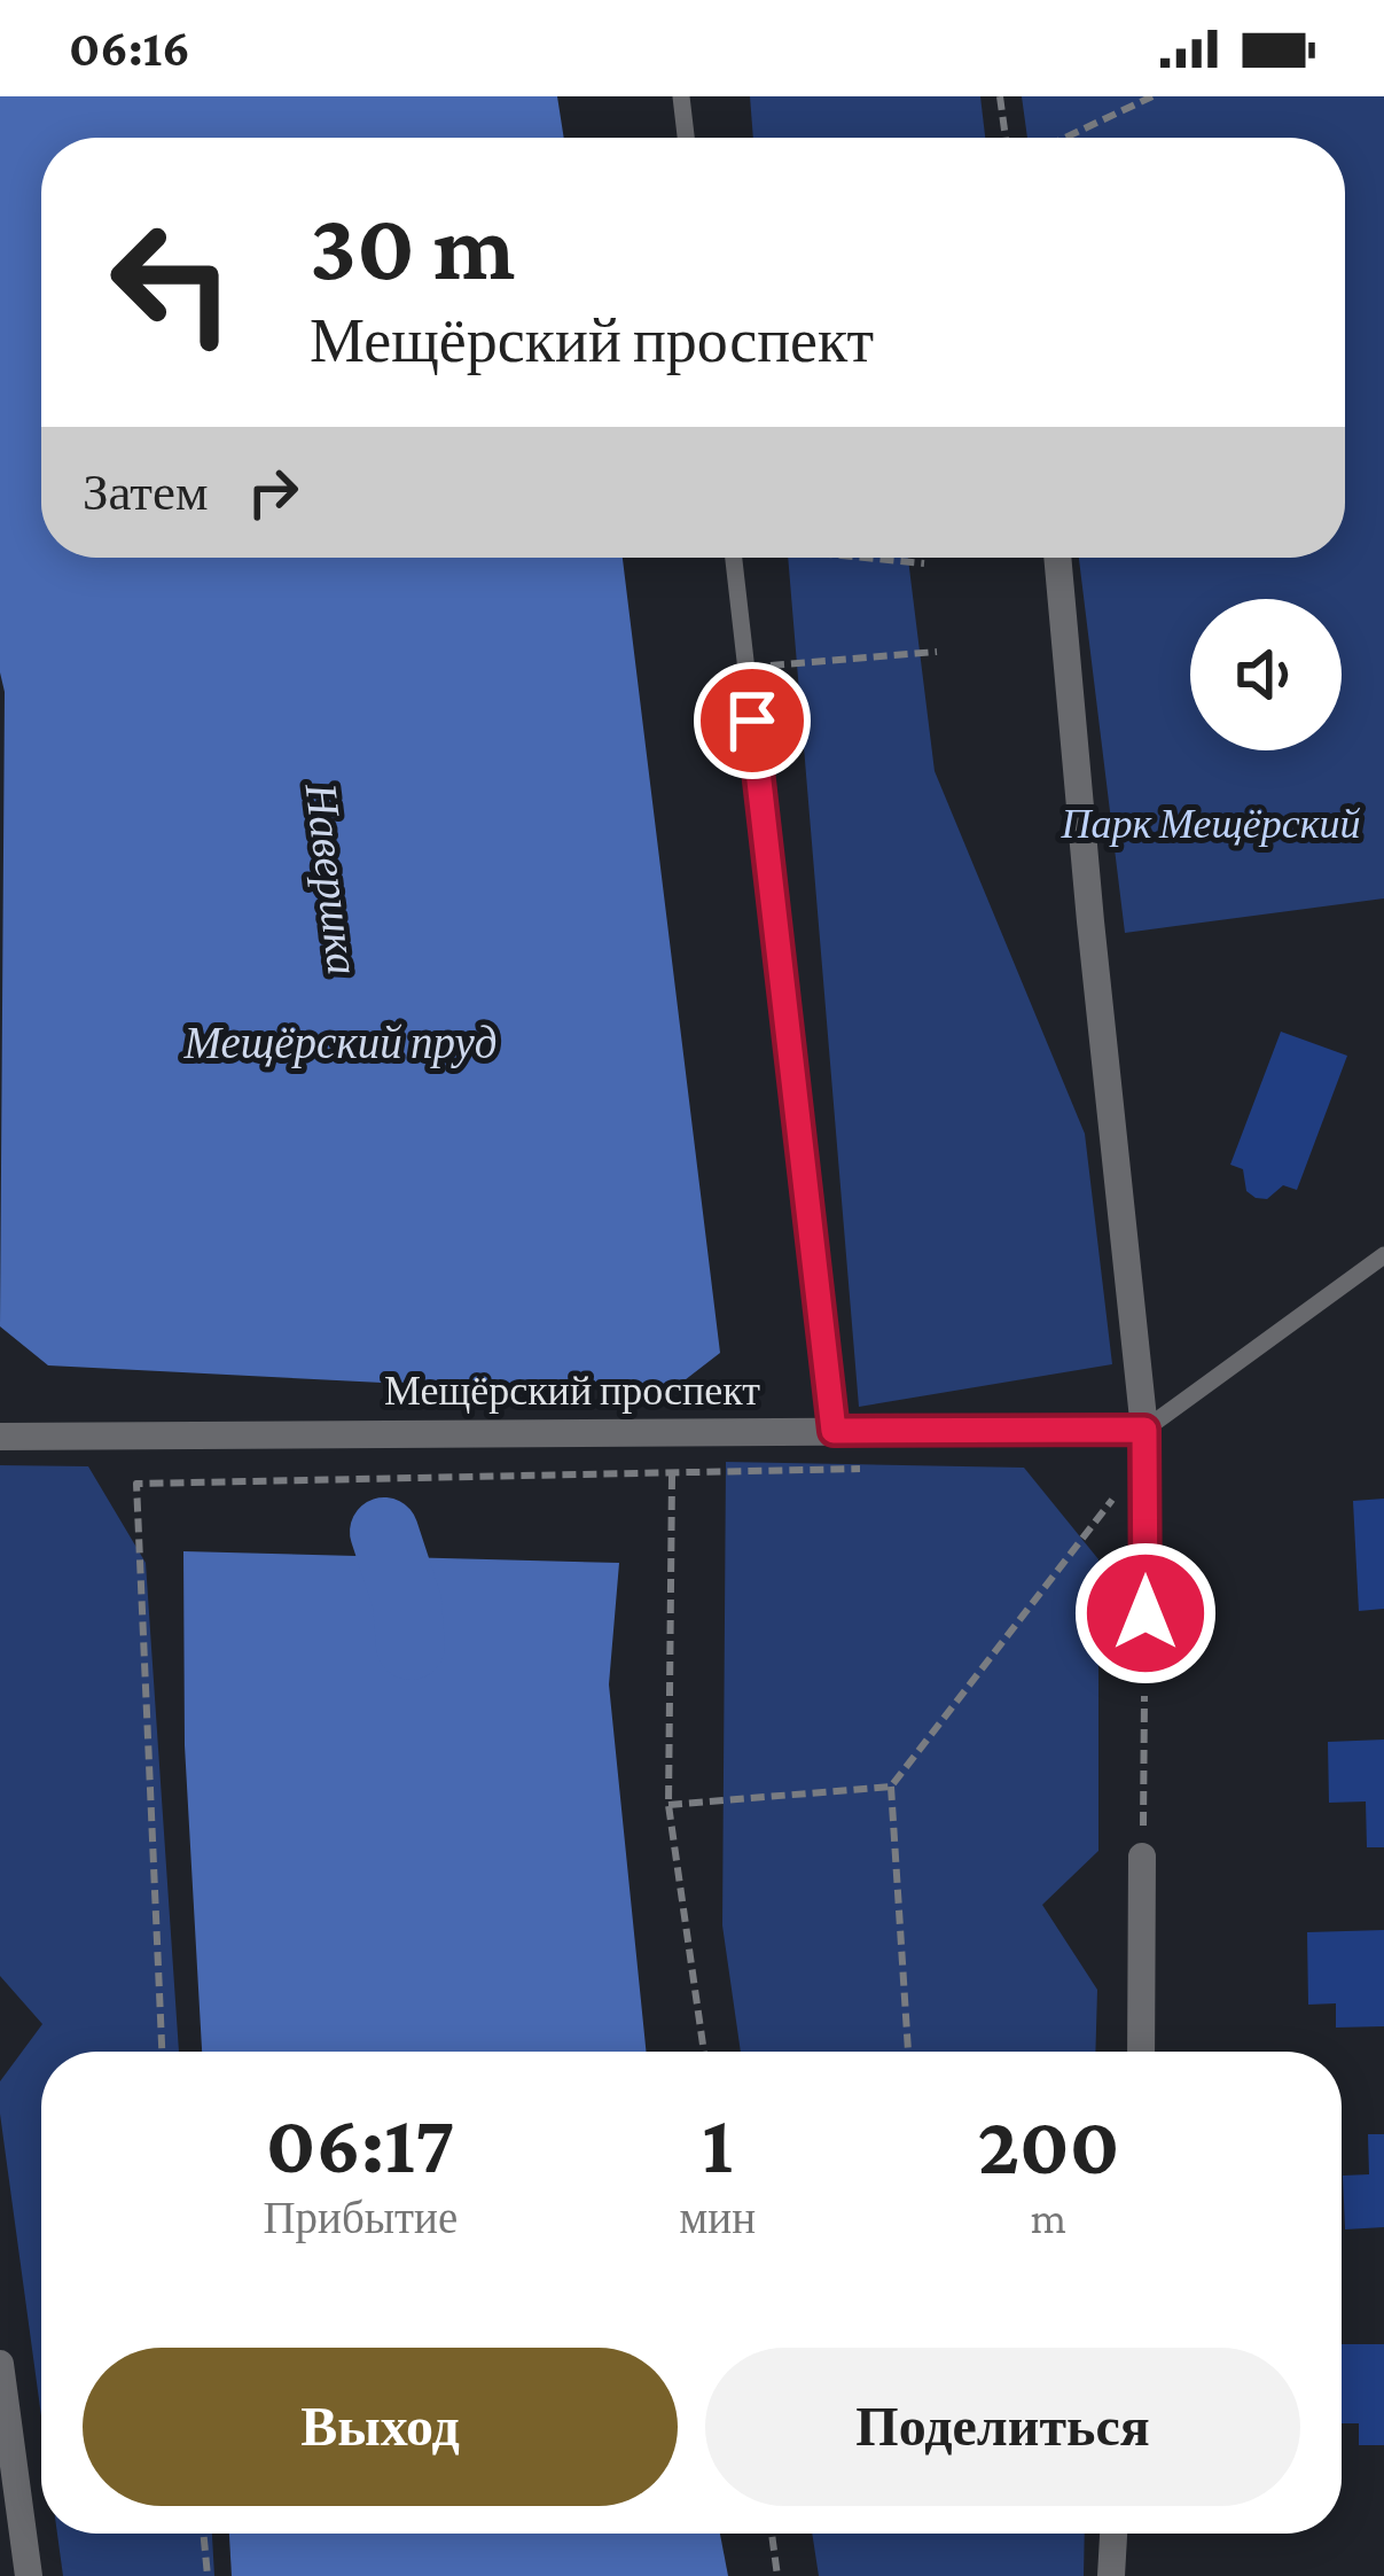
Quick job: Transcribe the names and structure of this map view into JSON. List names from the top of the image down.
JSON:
{
  "streets": {
    "street": ["Мещёрский проспект"]
  },
  "water": ["Навершка", "Мещёрский пруд"],
  "parks": ["Парк Мещёрский"],
  "page": {
    "status": "06:16",
    "turn": ["30 m", "Мещёрский проспект"],
    "then": "Затем",
    "eta": [
      "06:17",
      "Прибытие",
      "1",
      "мин",
      "200",
      "m"
    ],
    "buttons": ["Выход", "Поделиться"]
  }
}
